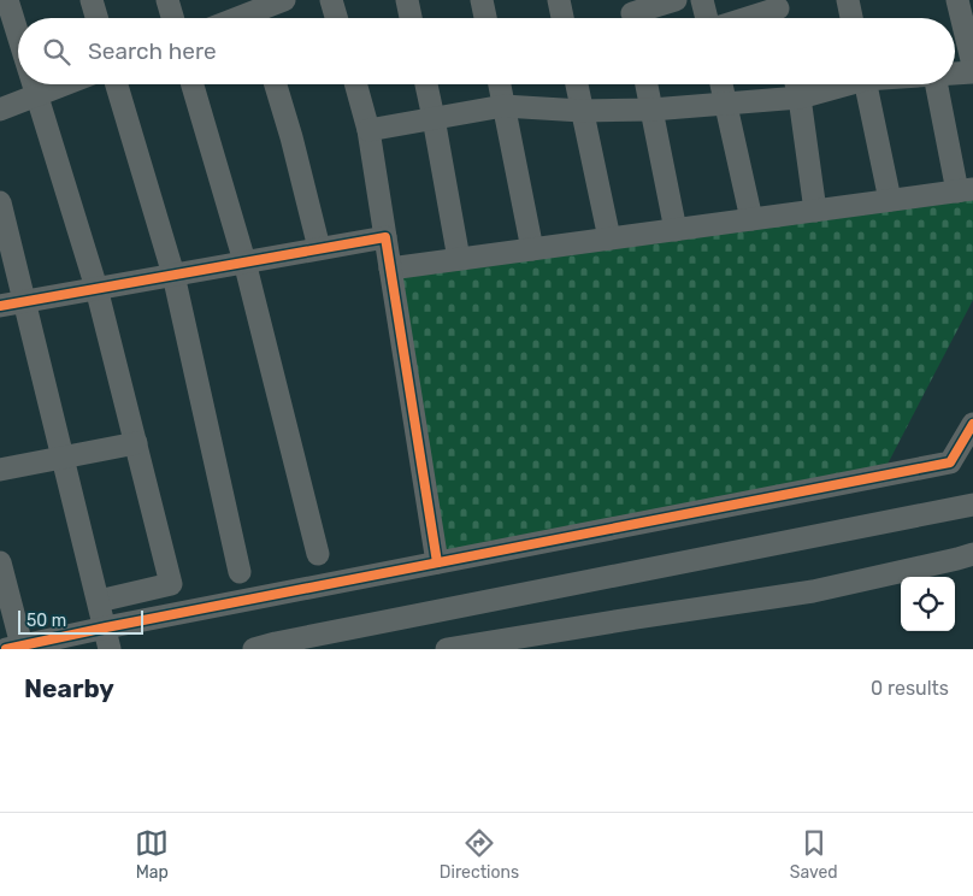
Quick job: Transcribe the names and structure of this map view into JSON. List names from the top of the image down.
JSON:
{
  "scale_bar": "50 m",
  "page": {
    "search": "Search here",
    "scale": "50 m",
    "heading": ["Nearby", "0 results"],
    "nav": ["Map", "Directions", "Saved"]
  }
}
